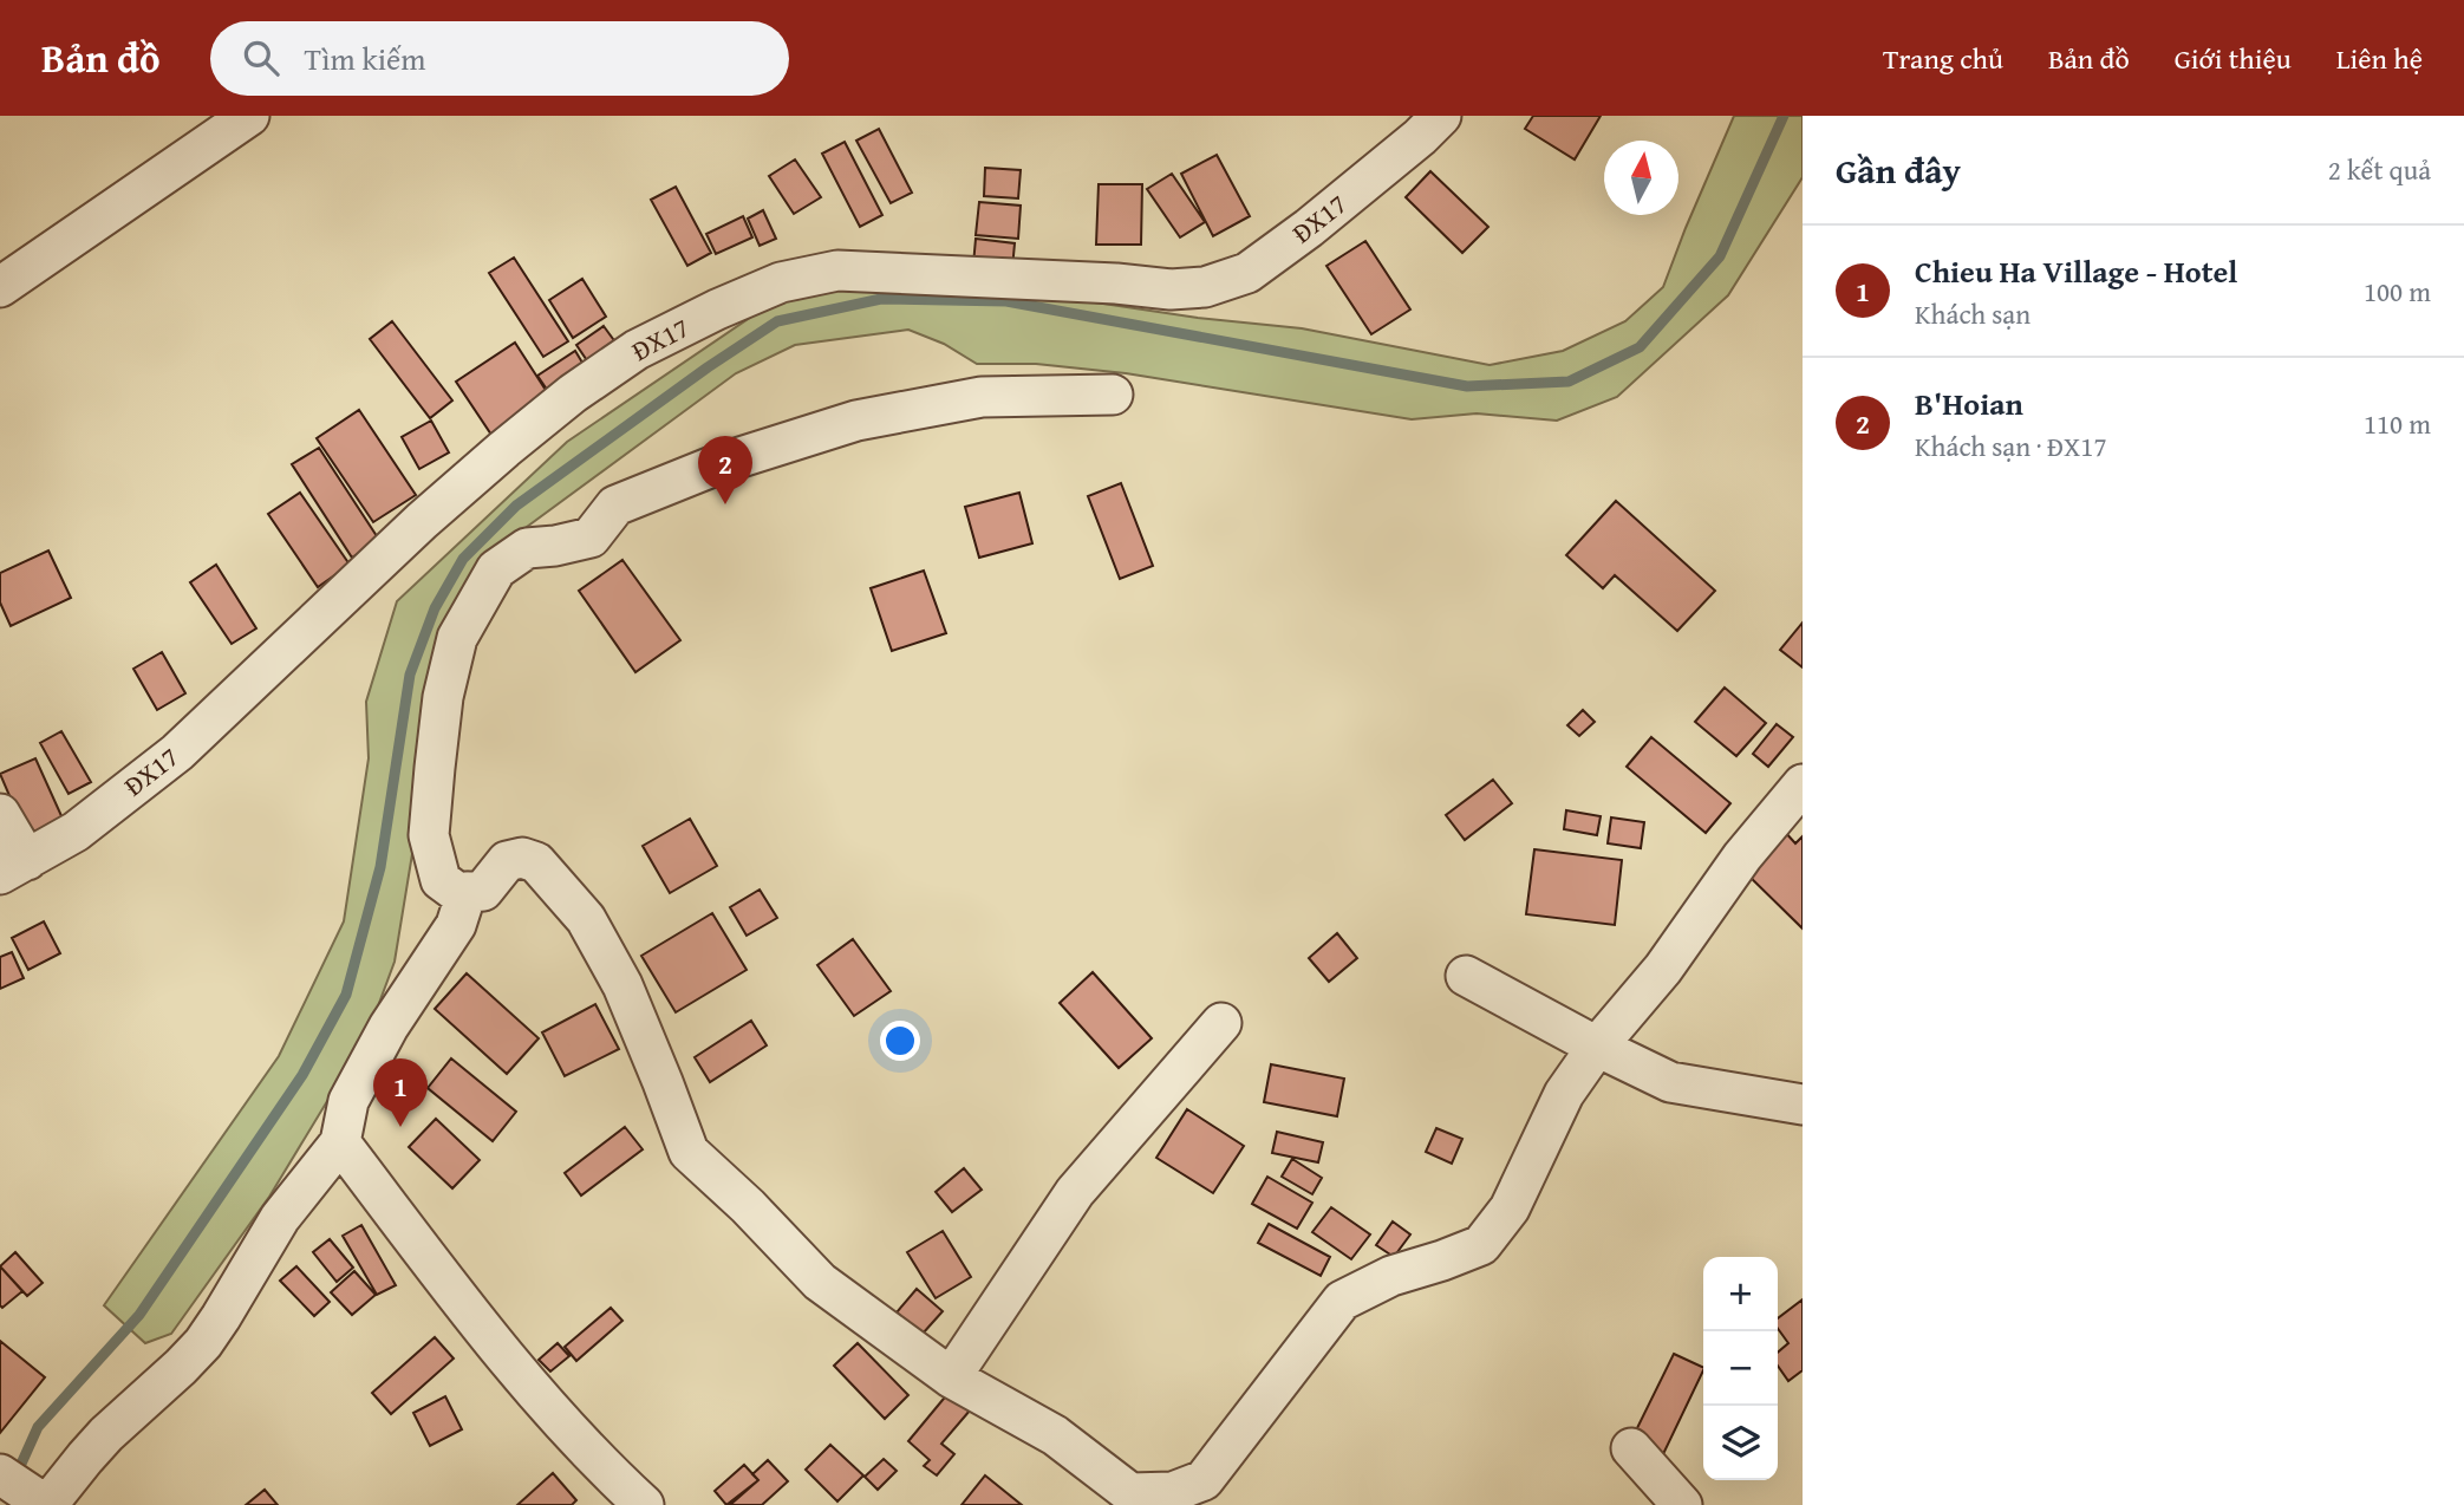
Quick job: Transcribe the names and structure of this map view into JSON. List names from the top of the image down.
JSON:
{
  "streets": {
    "street": ["ĐX17"]
  },
  "north": "top",
  "page": {
    "header": "Bản đồ",
    "search": "Tìm kiếm",
    "nav": [
      "Trang chủ",
      "Bản đồ",
      "Giới thiệu",
      "Liên hệ"
    ],
    "heading": ["Gần đây", "2 kết quả"],
    "list": [
      {
        "mark": "1",
        "name": "Chieu Ha Village - Hotel",
        "note": "Khách sạn",
        "value": "100 m"
      },
      {
        "mark": "2",
        "name": "B'Hoian",
        "note": "Khách sạn · ĐX17",
        "value": "110 m"
      }
    ],
    "pins": ["2", "1"],
    "map_buttons": ["+", "−"]
  }
}
